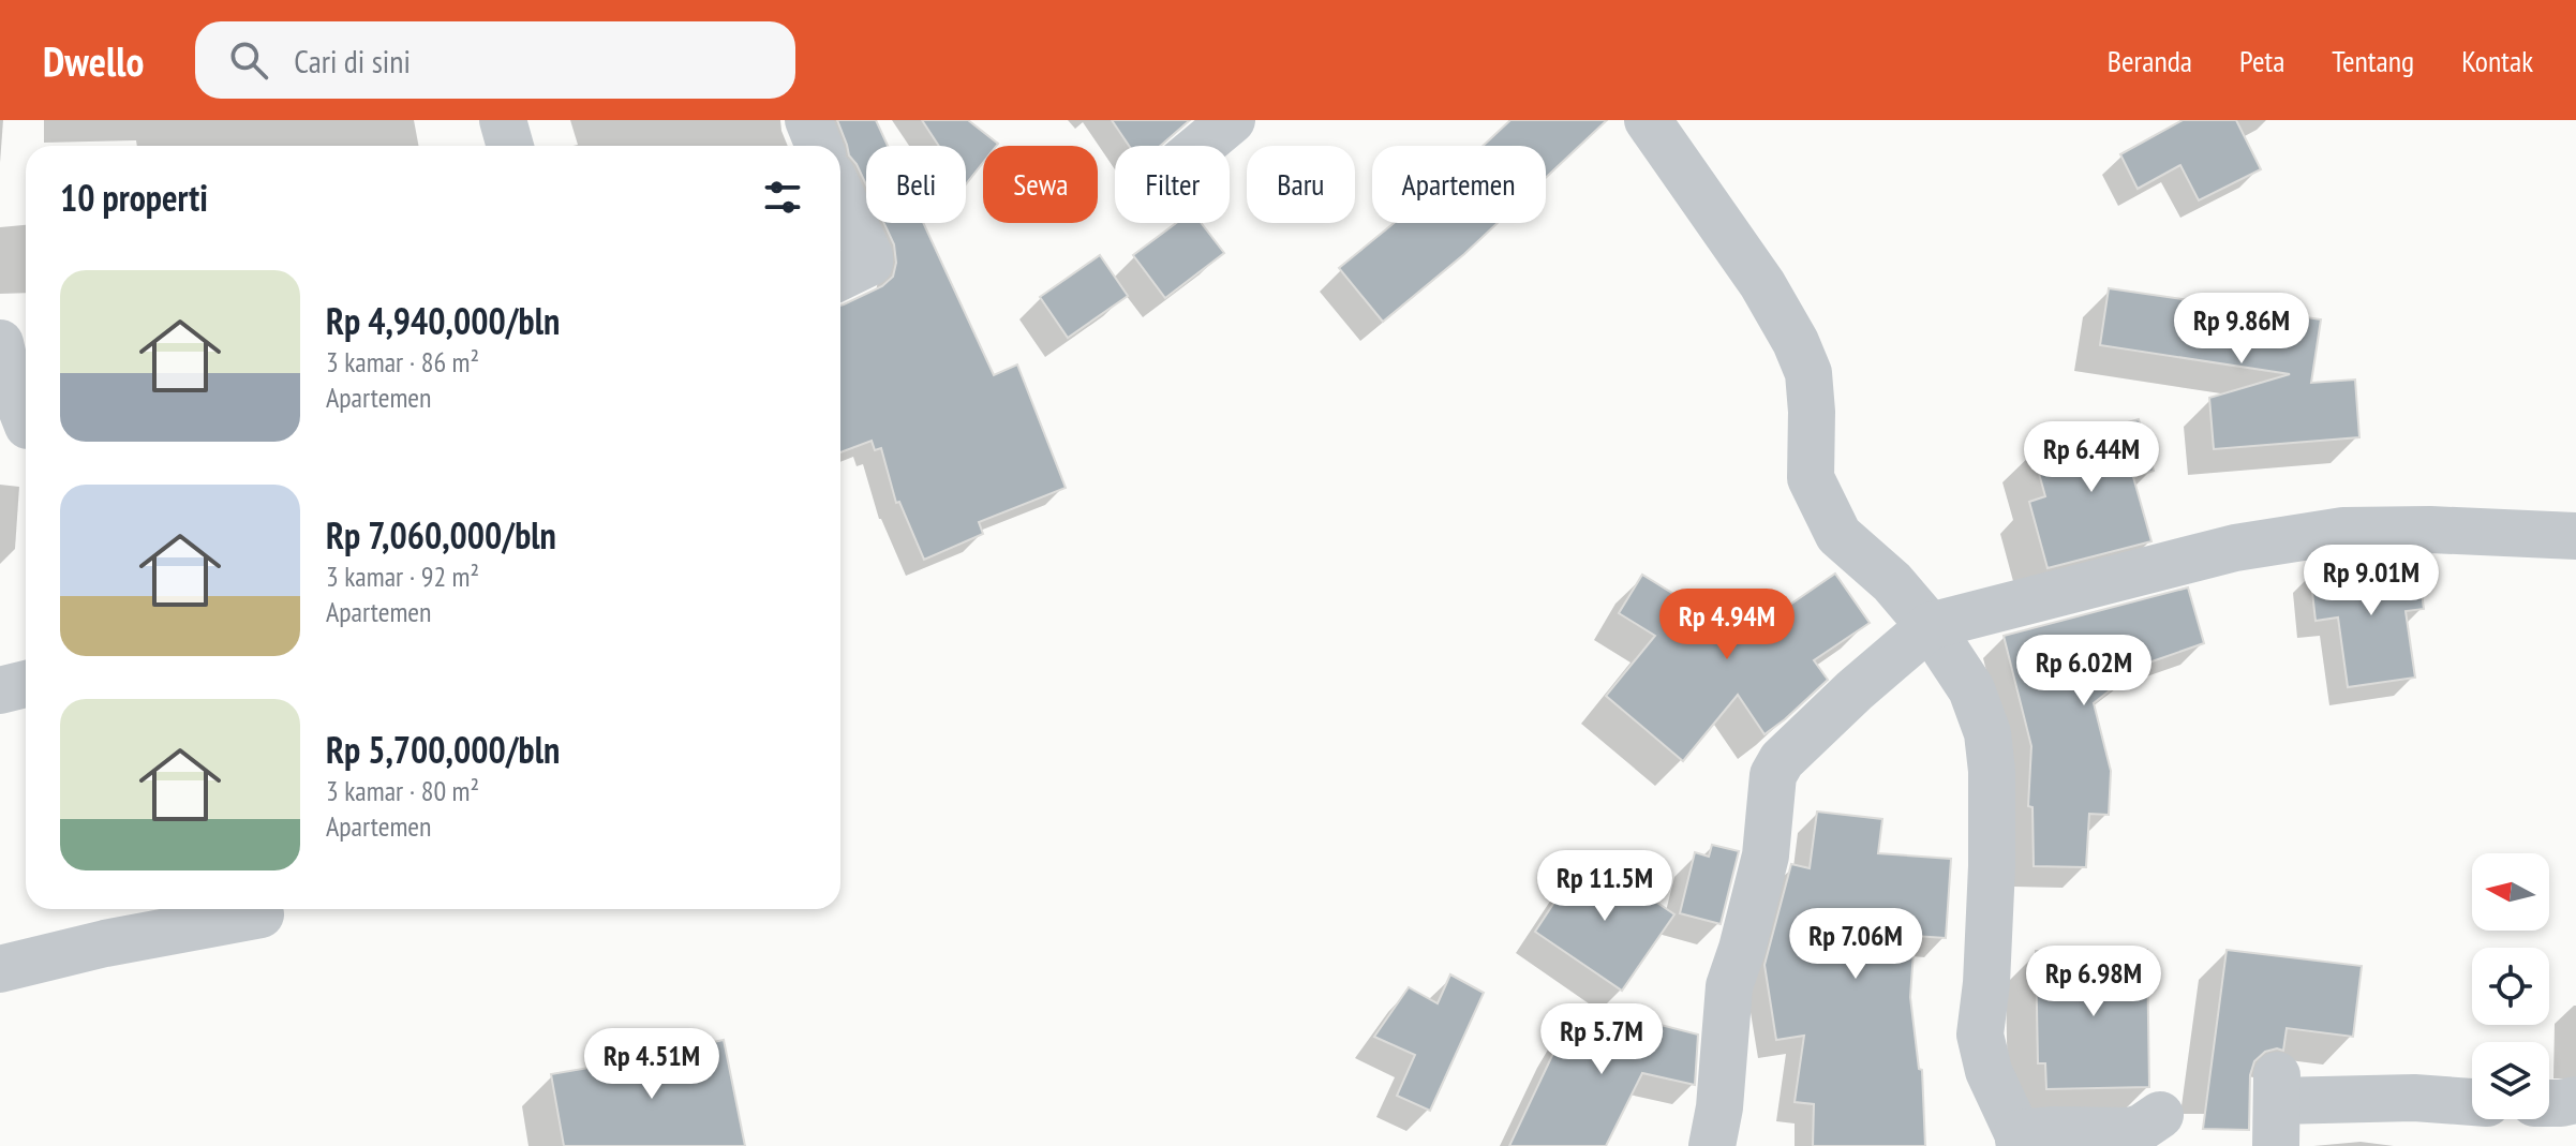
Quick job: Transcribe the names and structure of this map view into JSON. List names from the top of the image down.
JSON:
{
  "north": "left",
  "page": {
    "header": "Dwello",
    "search": "Cari di sini",
    "nav": [
      "Beranda",
      "Peta",
      "Tentang",
      "Kontak"
    ],
    "chip": [
      "Beli",
      "Sewa",
      "Filter",
      "Baru",
      "Apartemen"
    ],
    "heading": "10 properti",
    "list": [
      {
        "name": "Rp 4,940,000/bln",
        "note": "3 kamar · 86 m² · Apartemen"
      },
      {
        "name": "Rp 7,060,000/bln",
        "note": "3 kamar · 92 m² · Apartemen"
      },
      {
        "name": "Rp 5,700,000/bln",
        "note": "3 kamar · 80 m² · Apartemen"
      }
    ],
    "price": [
      "Rp 9.86M",
      "Rp 6.44M",
      "Rp 9.01M",
      "Rp 4.94M",
      "Rp 6.02M",
      "Rp 11.5M",
      "Rp 7.06M",
      "Rp 6.98M",
      "Rp 5.7M",
      "Rp 4.51M"
    ]
  }
}
